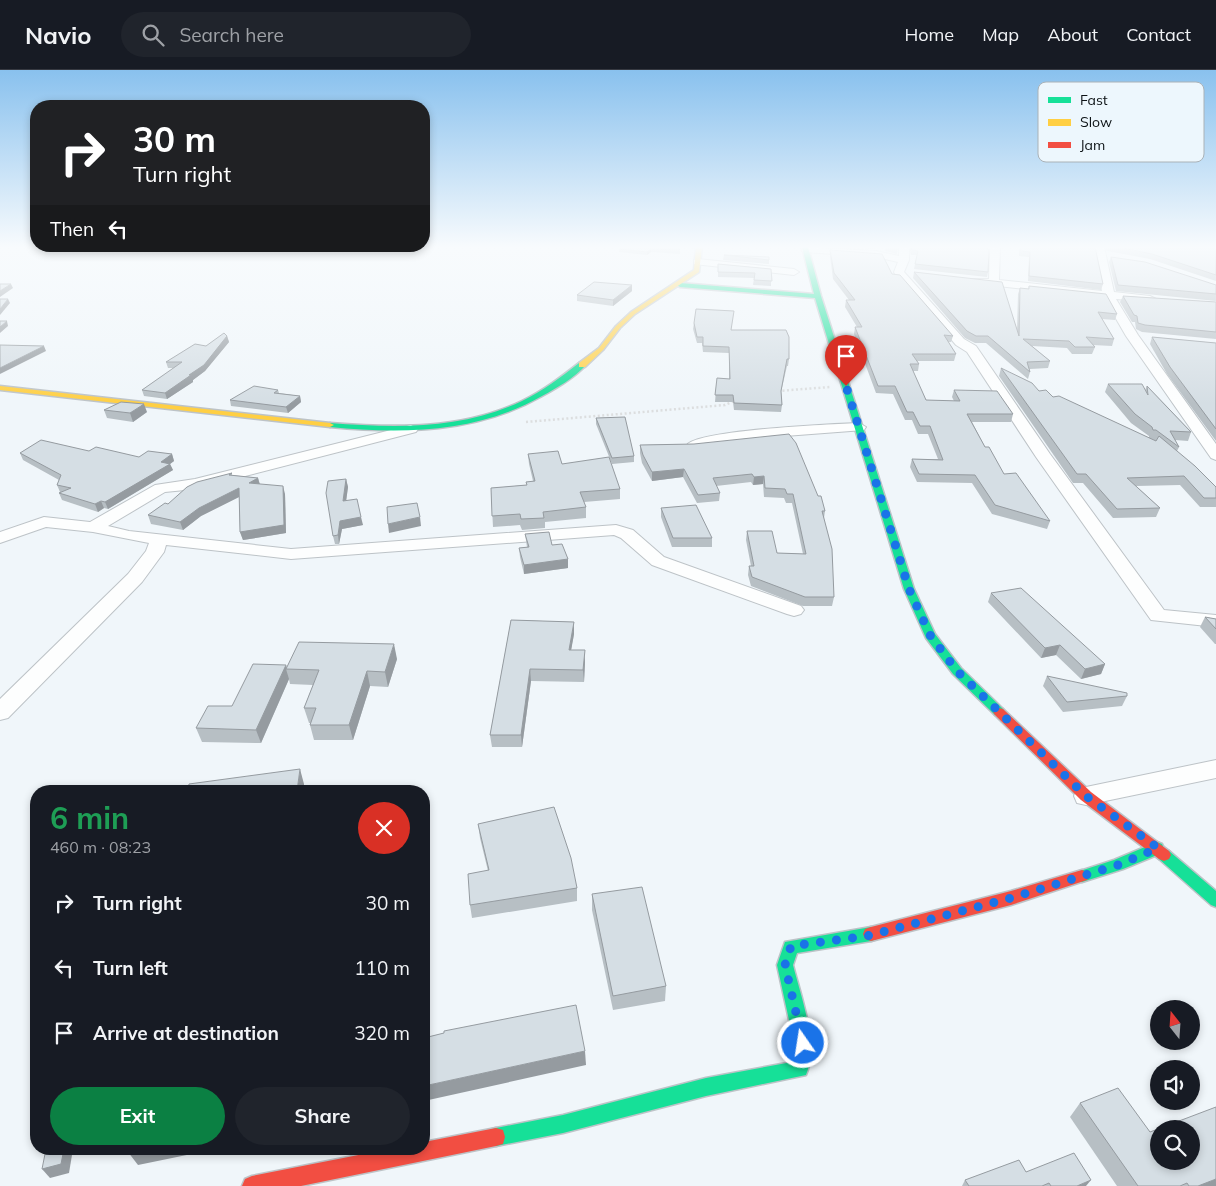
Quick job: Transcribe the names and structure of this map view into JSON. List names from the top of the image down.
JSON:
{
  "legend": ["Fast", "Slow", "Jam"],
  "north": "top",
  "page": {
    "header": "Navio",
    "search": "Search here",
    "nav": [
      "Home",
      "Map",
      "About",
      "Contact"
    ],
    "turn": ["30 m", "Turn right"],
    "then": "Then",
    "heading": ["6 min", "460 m · 08:23"],
    "list": [
      {
        "name": "Turn right",
        "value": "30 m"
      },
      {
        "name": "Turn left",
        "value": "110 m"
      },
      {
        "name": "Arrive at destination",
        "value": "320 m"
      }
    ],
    "buttons": ["Exit", "Share"]
  }
}
